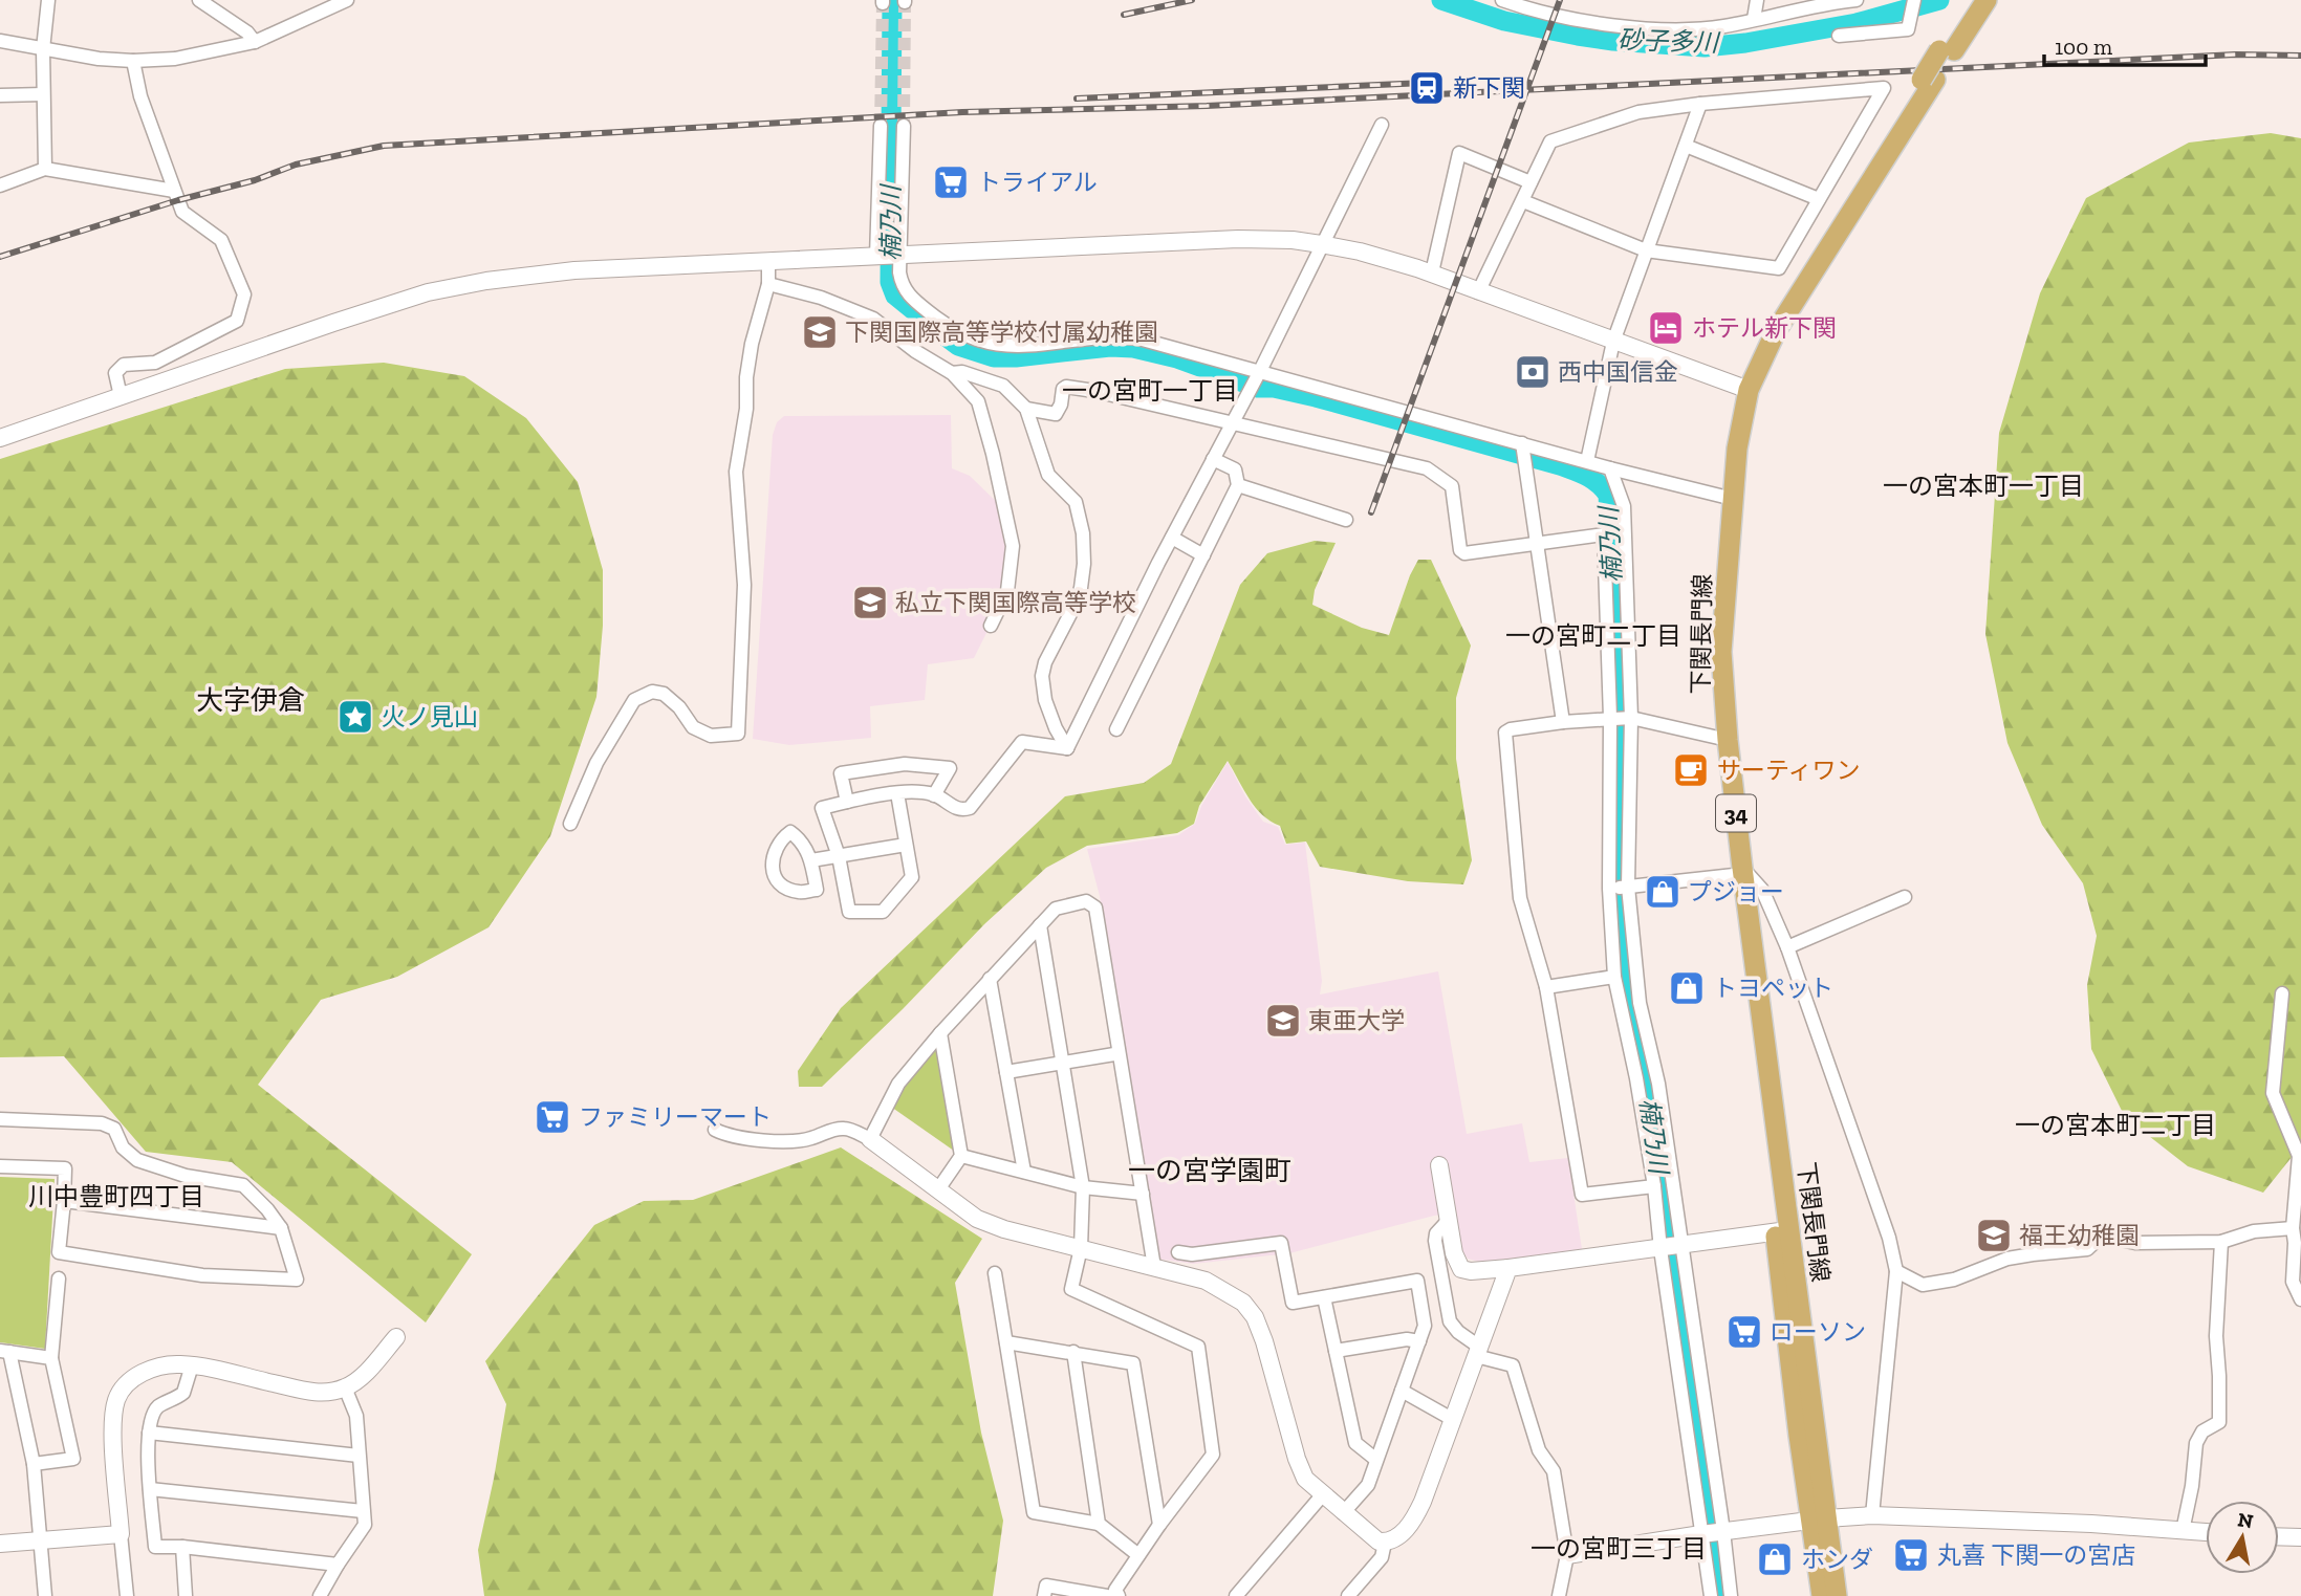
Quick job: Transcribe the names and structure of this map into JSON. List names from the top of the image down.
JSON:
{
  "streets": {
    "main road": ["下関長門線", "34"]
  },
  "districts": [
    "一の宮町一丁目",
    "一の宮本町一丁目",
    "一の宮町二丁目",
    "大字伊倉",
    "一の宮本町二丁目",
    "一の宮学園町",
    "川中豊町四丁目",
    "一の宮町三丁目"
  ],
  "water": ["砂子多川", "楠乃川"],
  "places": {
    "station": ["新下関"],
    "supermarket": [
      "トライアル",
      "ファミリーマート",
      "ローソン",
      "丸喜 下関一の宮店"
    ],
    "hotel": ["ホテル新下関"],
    "school or university": [
      "下関国際高等学校付属幼稚園",
      "私立下関国際高等学校",
      "東亜大学",
      "福王幼稚園"
    ],
    "bank": ["西中国信金"],
    "place": ["火ノ見山"],
    "cafe": ["サーティワン"],
    "shop": ["プジョー", "トヨペット", "ホンダ"]
  },
  "scale_bar": "100 m",
  "north": "top"
}
